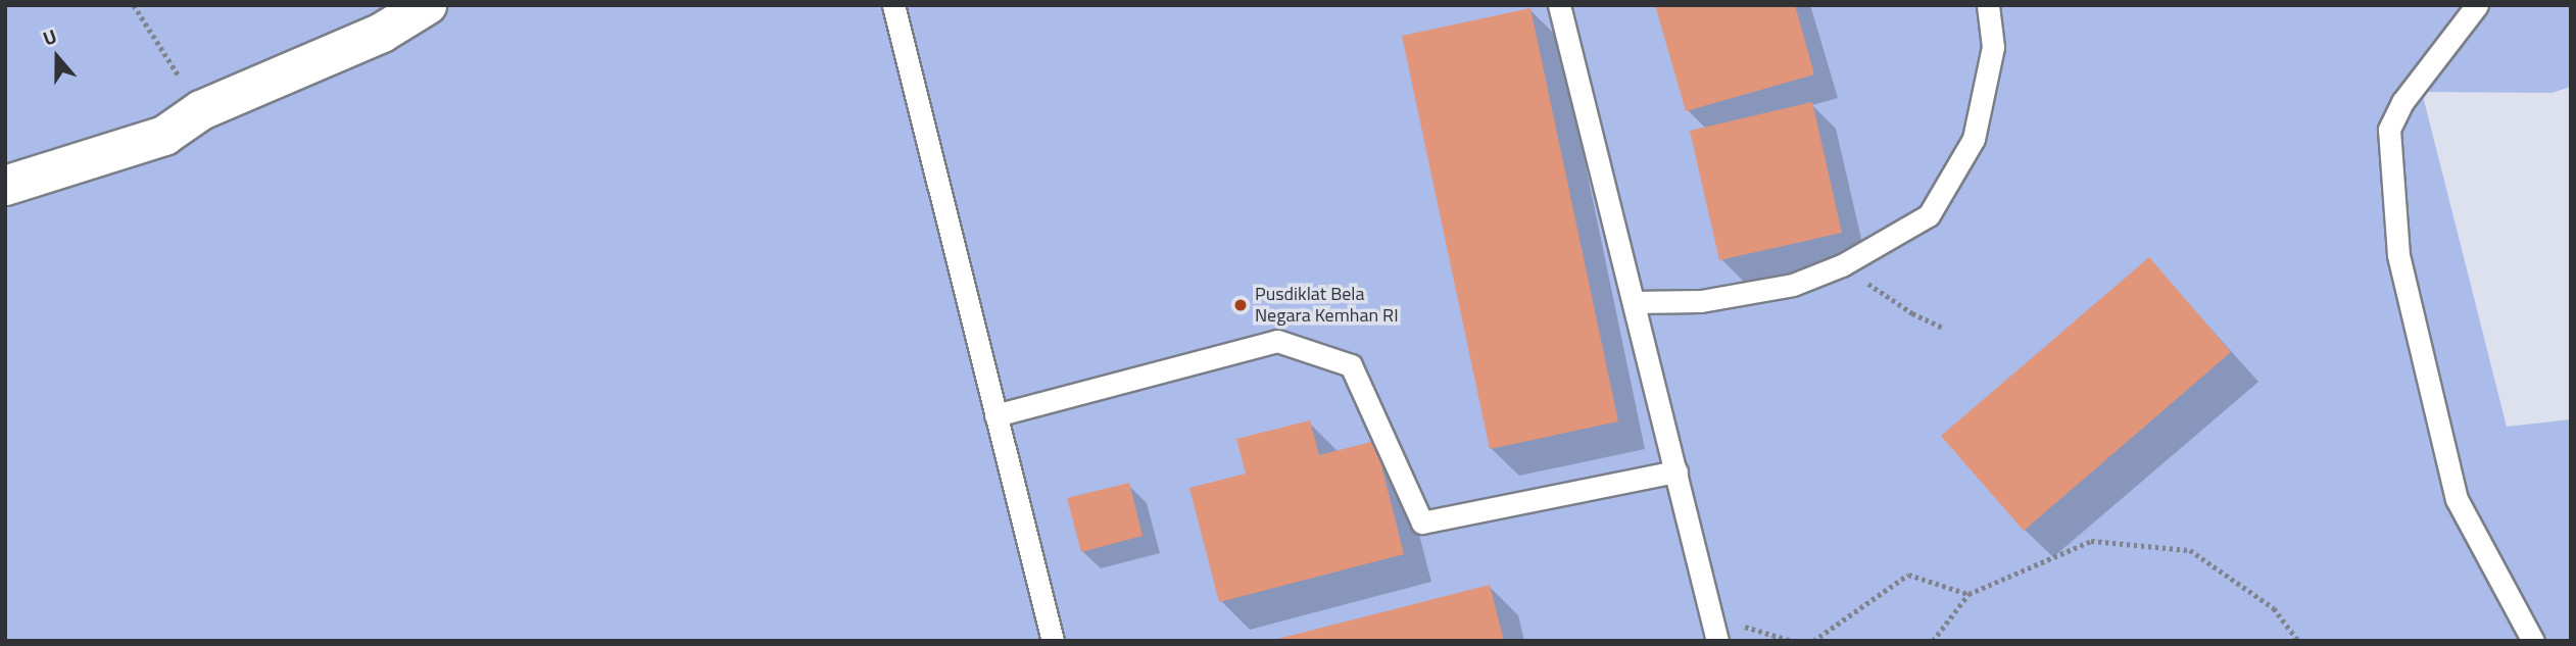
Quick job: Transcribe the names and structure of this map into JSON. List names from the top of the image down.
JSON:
{
  "places": ["Pusdiklat Bela Negara Kemhan RI"],
  "north": "top"
}
